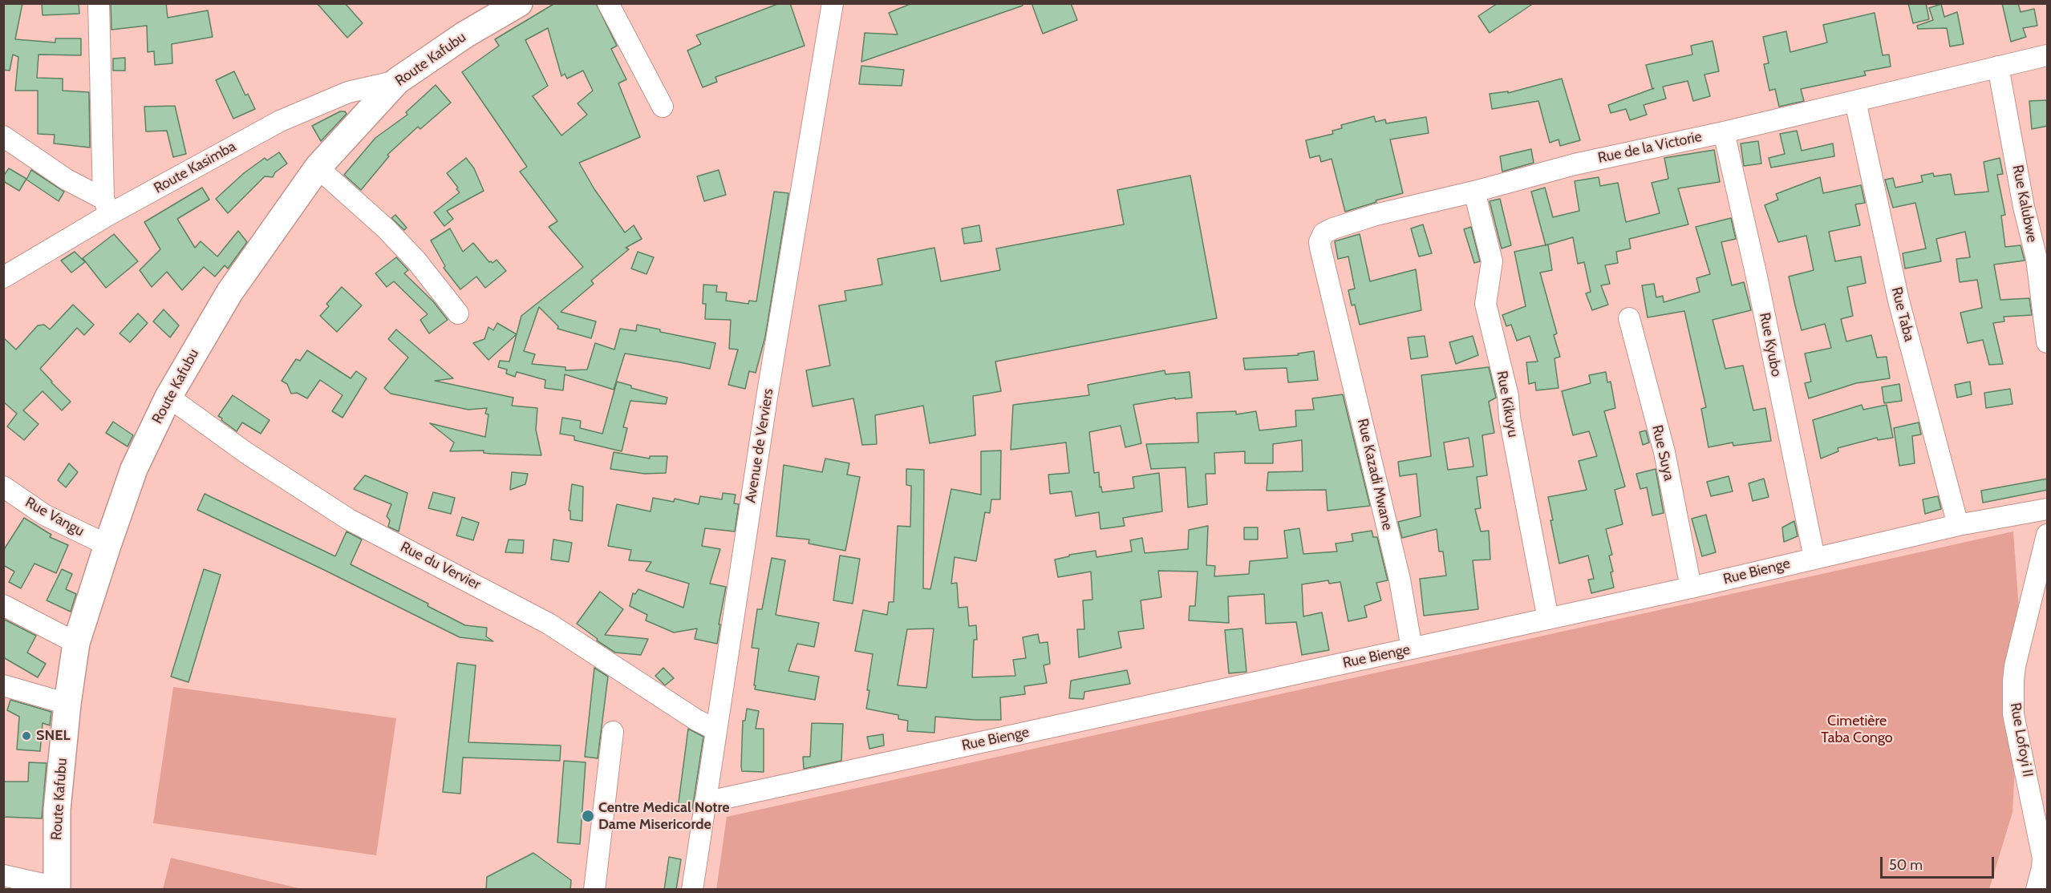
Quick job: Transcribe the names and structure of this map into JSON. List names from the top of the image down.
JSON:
{
  "streets": {
    "main road": ["Route Kafubu"],
    "street": [
      "Rue de la Victorie",
      "Route Kasimba",
      "Rue Kalubwe",
      "Rue Taba",
      "Rue Kyubo",
      "Rue Kikuyu",
      "Avenue de Verviers",
      "Rue Suya",
      "Rue Kazadi Mwane",
      "Rue Vangu",
      "Rue du Vervier",
      "Rue Bienge",
      "Rue Lofoyi II"
    ]
  },
  "crossings": [
    ["Route Kafubu", "Route Kasimba"],
    ["Route Kafubu", "Rue Vangu"],
    ["Route Kafubu", "Rue du Vervier"],
    ["Rue de la Victorie", "Rue Kalubwe"],
    ["Rue de la Victorie", "Rue Taba"],
    ["Rue de la Victorie", "Rue Kyubo"],
    ["Rue de la Victorie", "Rue Kikuyu"],
    ["Rue de la Victorie", "Rue Kazadi Mwane"],
    ["Rue Taba", "Rue Bienge"],
    ["Rue Kyubo", "Rue Bienge"],
    ["Rue Kikuyu", "Rue Bienge"],
    ["Avenue de Verviers", "Rue du Vervier"],
    ["Avenue de Verviers", "Rue Bienge"],
    ["Rue Suya", "Rue Bienge"],
    ["Rue Kazadi Mwane", "Rue Bienge"]
  ],
  "parks": ["Cimetière Taba Congo"],
  "places": ["SNEL", "Centre Medical Notre Dame Misericorde"],
  "scale_bar": "50 m"
}
